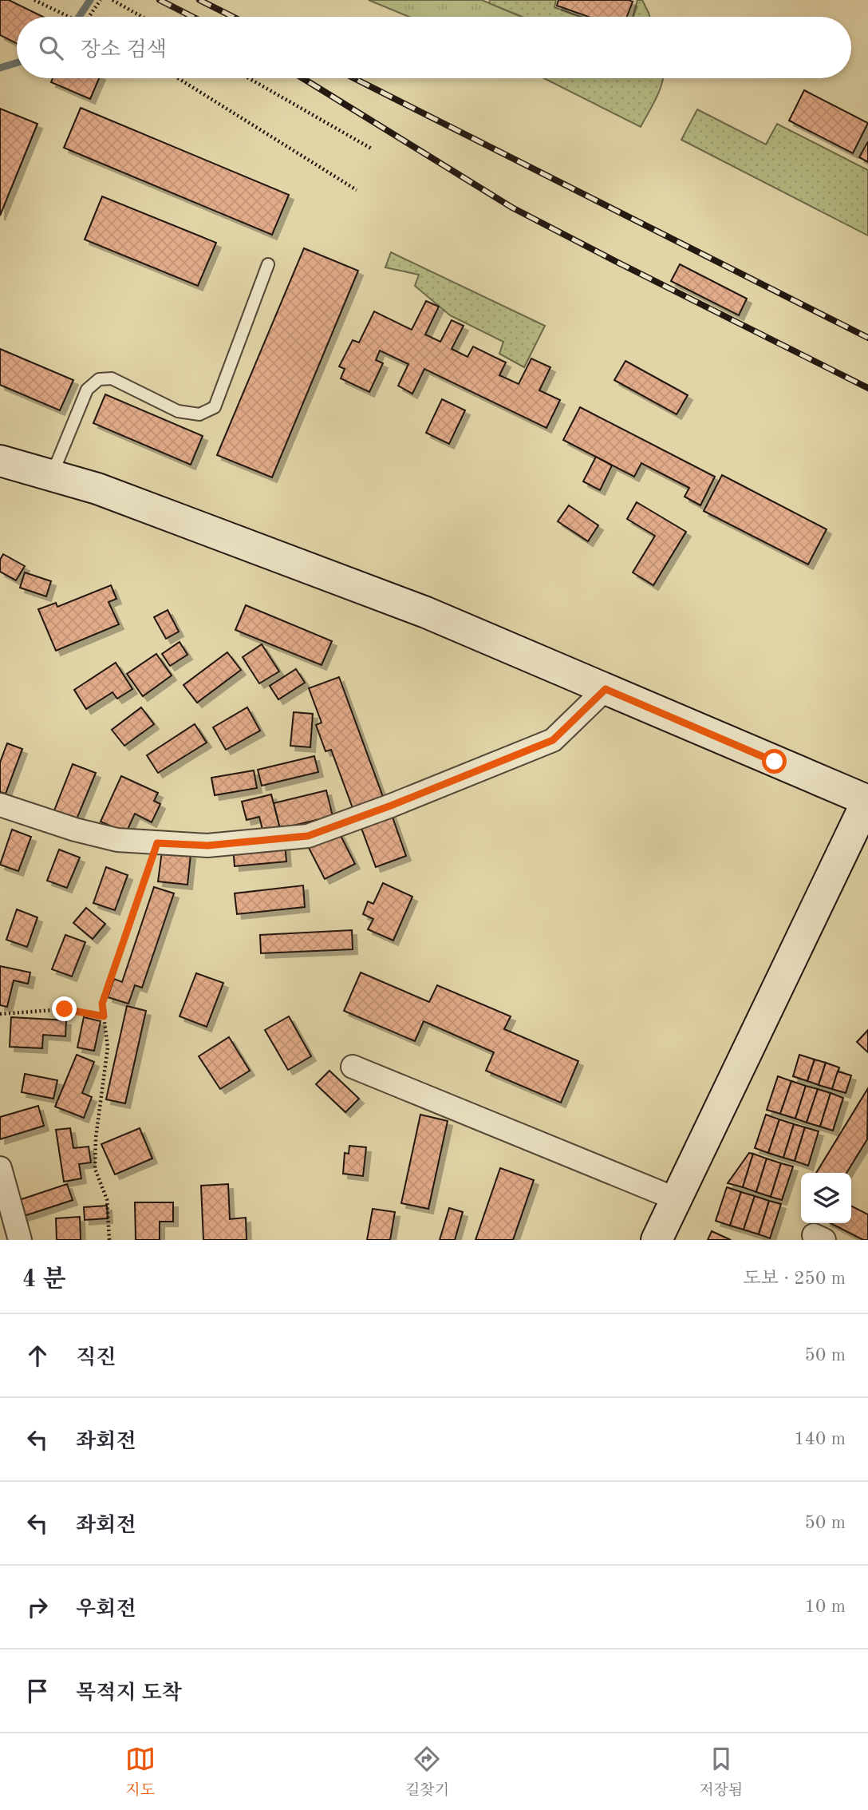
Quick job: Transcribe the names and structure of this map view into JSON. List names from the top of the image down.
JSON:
{
  "page": {
    "search": "장소 검색",
    "heading": ["4 분", "도보 · 250 m"],
    "list": [
      ["직진", "50 m"],
      ["좌회전", "140 m"],
      ["좌회전", "50 m"],
      ["우회전", "10 m"],
      "목적지 도착"
    ],
    "nav": ["지도", "길찾기", "저장됨"]
  }
}
